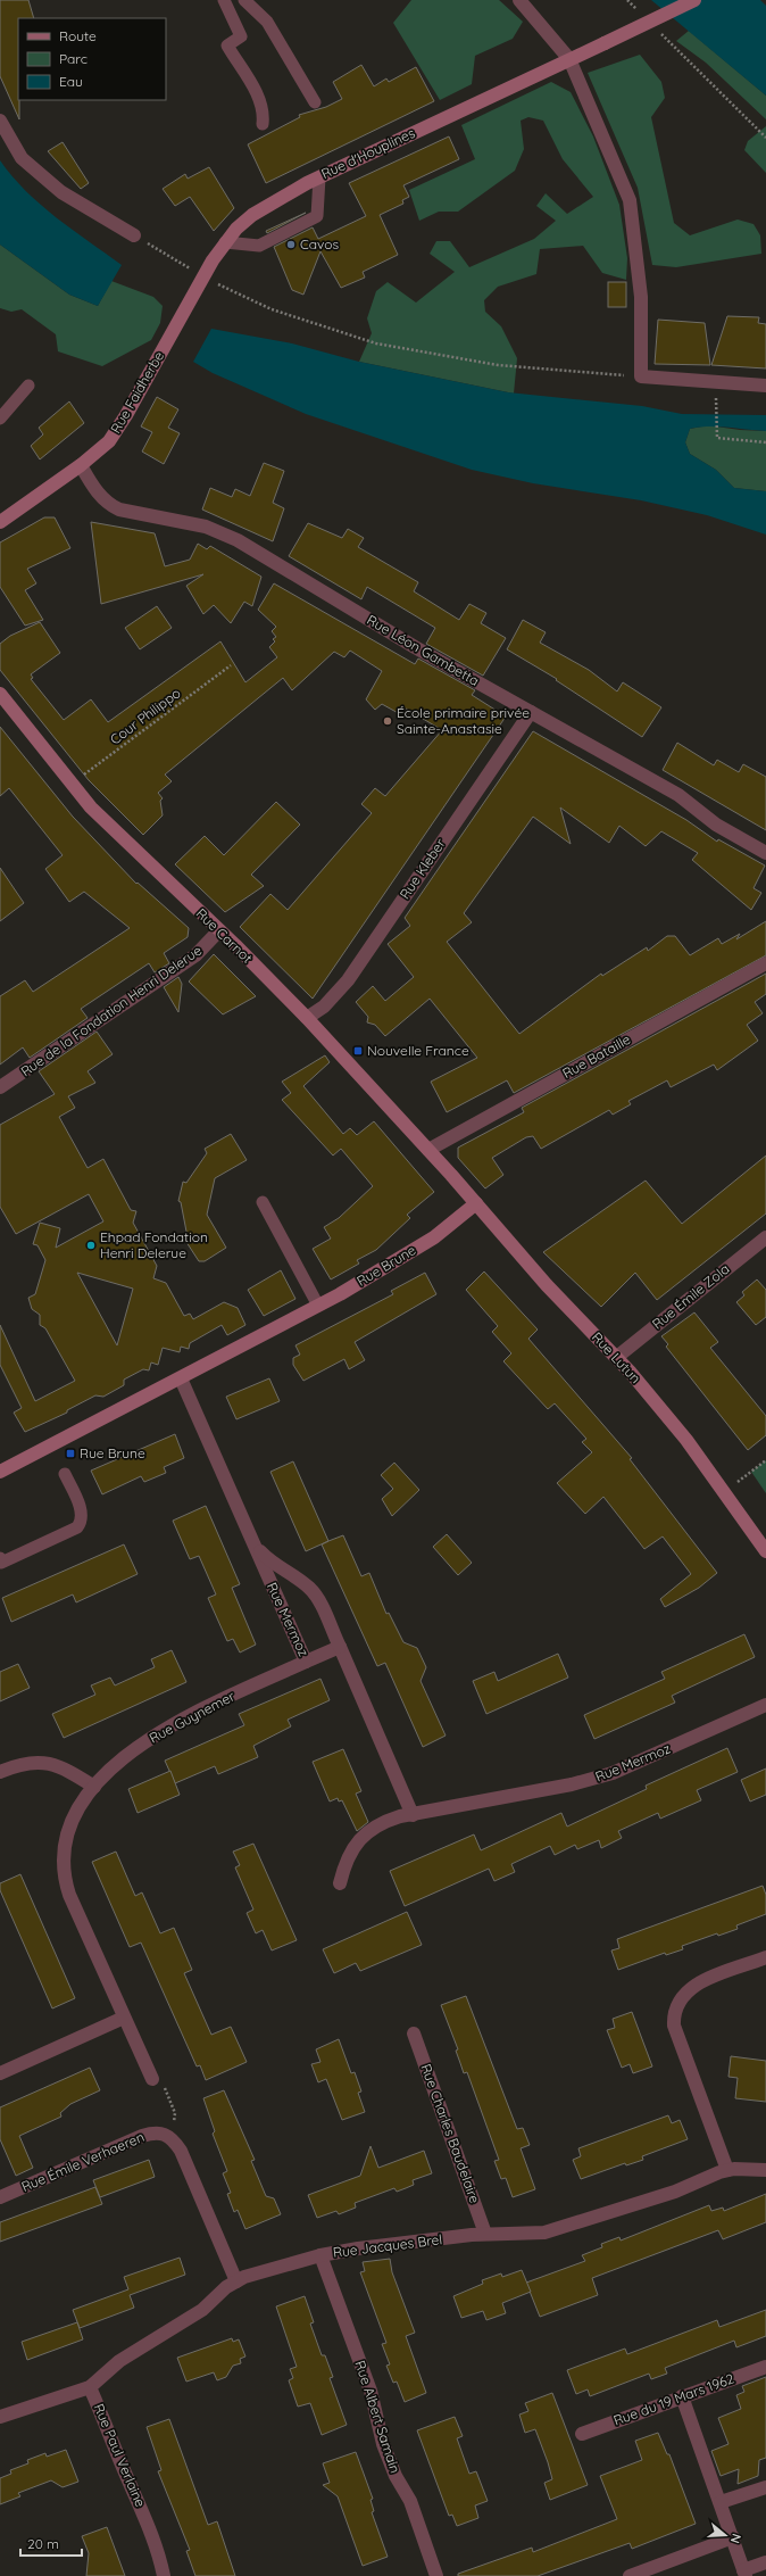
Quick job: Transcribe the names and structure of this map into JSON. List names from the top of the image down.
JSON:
{
  "streets": {
    "main road": [
      "Rue d'Houplines",
      "Rue Faidherbe",
      "Rue Carnot",
      "Rue Brune",
      "Rue Lutun"
    ],
    "street": [
      "Rue Léon Gambetta",
      "Rue Kleber",
      "Rue de la Fondation Henri Delerue",
      "Rue Bataille",
      "Rue Émile Zola",
      "Rue Mermoz",
      "Rue Guynemer",
      "Rue Charles Baudelaire",
      "Rue Émile Verhaeren",
      "Rue Jacques Brel",
      "Rue du 19 Mars 1962",
      "Rue Albert Samain",
      "Rue Paul Verlaine"
    ],
    "path": ["Cour Philippo"]
  },
  "crossings": [
    ["Rue d'Houplines", "Rue Faidherbe"],
    ["Rue Faidherbe", "Rue Léon Gambetta"],
    ["Rue Léon Gambetta", "Rue Kleber"],
    ["Cour Philippo", "Rue Carnot"],
    ["Rue Kleber", "Rue Carnot"],
    ["Rue Carnot", "Rue de la Fondation Henri Delerue"],
    ["Rue Carnot", "Rue Bataille"],
    ["Rue Carnot", "Rue Lutun"],
    ["Rue Brune", "Rue Lutun"],
    ["Rue Brune", "Rue Mermoz"],
    ["Rue Émile Zola", "Rue Lutun"],
    ["Rue Mermoz", "Rue Guynemer"],
    ["Rue Charles Baudelaire", "Rue Jacques Brel"],
    ["Rue Jacques Brel", "Rue Albert Samain"],
    ["Rue Jacques Brel", "Rue Paul Verlaine"]
  ],
  "places": {
    "other": ["Cavos", "École primaire privée Sainte-Anastasie", "Ehpad Fondation Henri Delerue"],
    "transit": ["Nouvelle France", "Rue Brune"]
  },
  "legend": ["Route", "Parc", "Eau"],
  "scale_bar": "20 m",
  "north": "right"
}
